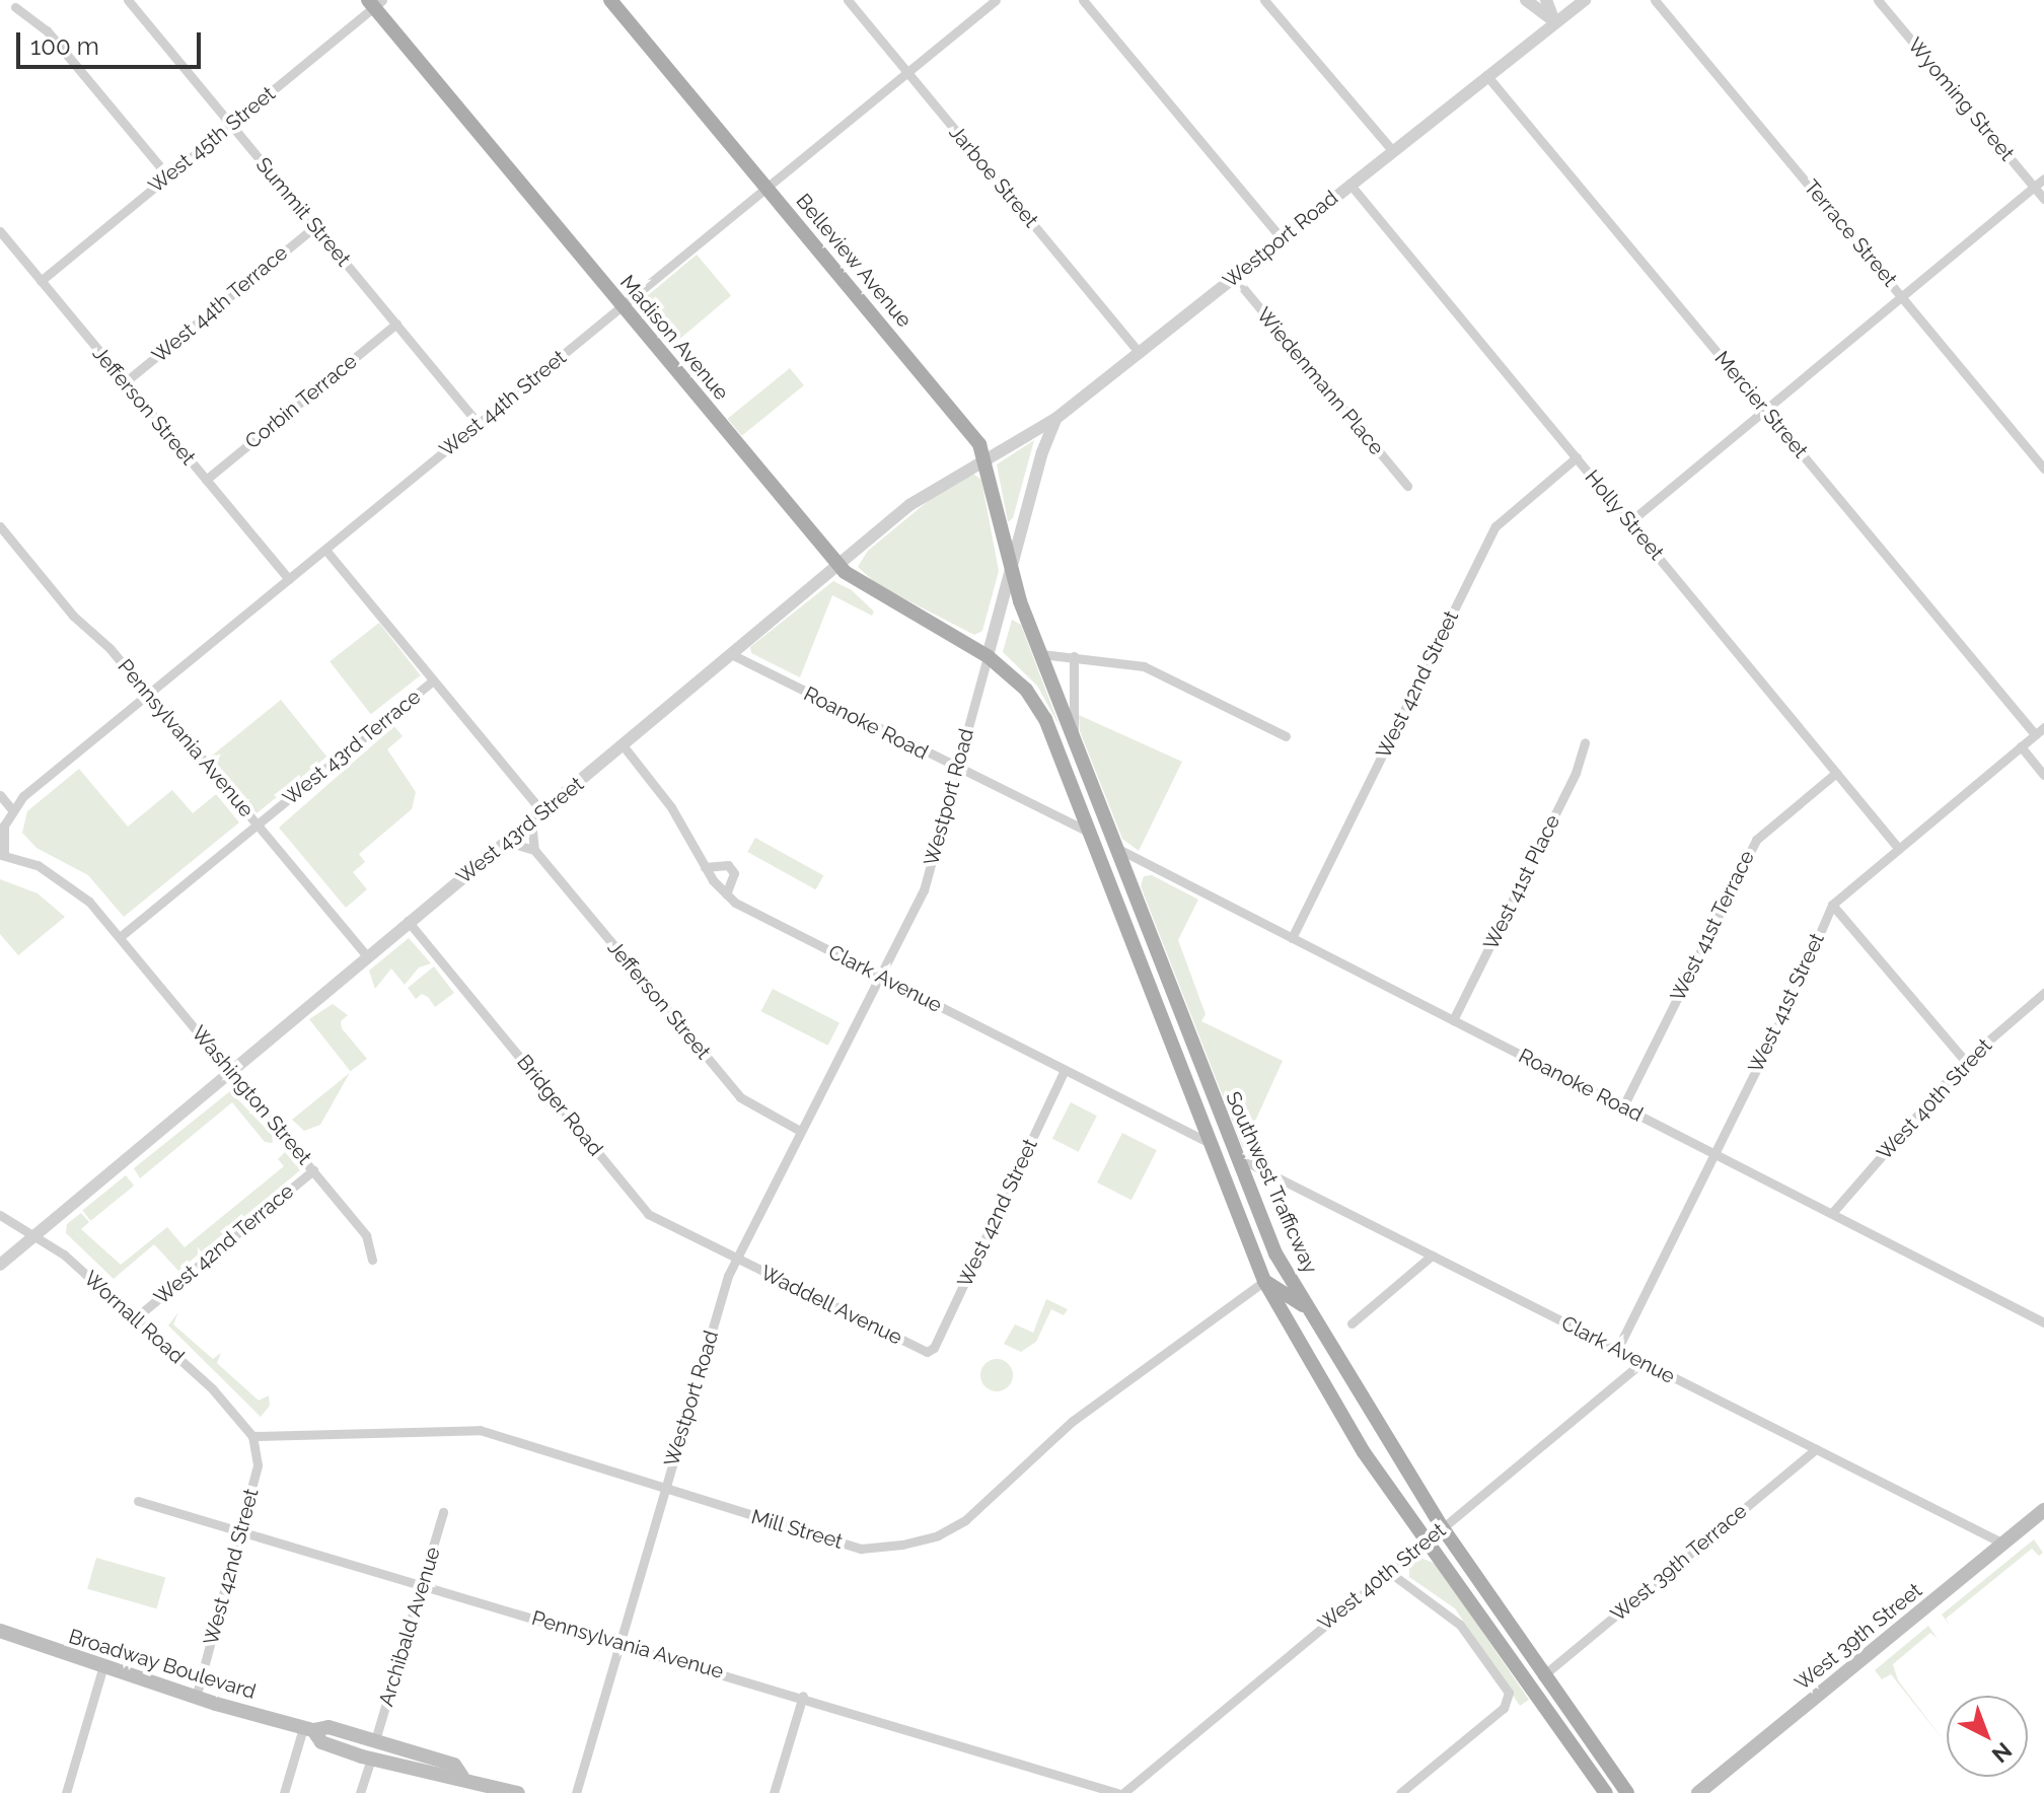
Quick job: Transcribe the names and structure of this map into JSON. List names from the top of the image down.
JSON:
{
  "streets": {
    "main road": [
      "Belleview Avenue",
      "Madison Avenue",
      "Southwest Trafficway",
      "West 39th Street",
      "Broadway Boulevard"
    ],
    "street": [
      "Wyoming Street",
      "West 45th Street",
      "Jarboe Street",
      "Summit Street",
      "Terrace Street",
      "Westport Road",
      "West 44th Terrace",
      "Wiedenmann Place",
      "Corbin Terrace",
      "West 44th Street",
      "Mercier Street",
      "Jefferson Street",
      "Holly Street",
      "West 42nd Street",
      "Roanoke Road",
      "Pennsylvania Avenue",
      "West 43rd Terrace",
      "West 43rd Street",
      "West 41st Place",
      "West 41st Terrace",
      "Clark Avenue",
      "West 41st Street",
      "Washington Street",
      "West 40th Street",
      "Bridger Road",
      "West 42nd Terrace",
      "Waddell Avenue",
      "Wornall Road",
      "Mill Street",
      "West 39th Terrace",
      "Archibald Avenue"
    ]
  },
  "crossings": [
    ["West 45th Street", "Summit Street"],
    ["West 45th Street", "Madison Avenue"],
    ["West 45th Street", "Jefferson Street"],
    ["Jarboe Street", "Westport Road"],
    ["Jarboe Street", "West 44th Street"],
    ["Summit Street", "West 44th Terrace"],
    ["Summit Street", "Corbin Terrace"],
    ["Summit Street", "West 44th Street"],
    ["Westport Road", "Belleview Avenue"],
    ["Westport Road", "Madison Avenue"],
    ["Westport Road", "Wiedenmann Place"],
    ["Westport Road", "Mercier Street"],
    ["Westport Road", "Jefferson Street"],
    ["Westport Road", "Holly Street"],
    ["Westport Road", "Roanoke Road"],
    ["Westport Road", "Pennsylvania Avenue"],
    ["Westport Road", "West 43rd Street"],
    ["Westport Road", "Clark Avenue"],
    ["Westport Road", "Bridger Road"],
    ["Westport Road", "Southwest Trafficway"],
    ["Westport Road", "Waddell Avenue"],
    ["Westport Road", "Mill Street"],
    ["Belleview Avenue", "West 44th Street"],
    ["Belleview Avenue", "West 43rd Street"],
    ["Belleview Avenue", "Southwest Trafficway"],
    ["West 44th Terrace", "Jefferson Street"],
    ["Madison Avenue", "West 44th Street"],
    ["Madison Avenue", "West 43rd Street"],
    ["Madison Avenue", "Southwest Trafficway"],
    ["Corbin Terrace", "Jefferson Street"],
    ["West 44th Street", "Jefferson Street"],
    ["West 44th Street", "Pennsylvania Avenue"],
    ["Mercier Street", "West 41st Street"],
    ["Holly Street", "West 42nd Street"],
    ["Holly Street", "West 41st Terrace"],
    ["Holly Street", "West 41st Street"],
    ["West 42nd Street", "Roanoke Road"],
    ["West 42nd Street", "Pennsylvania Avenue"],
    ["West 42nd Street", "Clark Avenue"],
    ["West 42nd Street", "Waddell Avenue"],
    ["West 42nd Street", "Wornall Road"],
    ["West 42nd Street", "Mill Street"],
    ["West 42nd Street", "Broadway Boulevard"],
    ["Roanoke Road", "West 43rd Street"],
    ["Roanoke Road", "West 41st Place"],
    ["Roanoke Road", "West 41st Terrace"],
    ["Roanoke Road", "West 41st Street"],
    ["Roanoke Road", "West 40th Street"],
    ["Roanoke Road", "Southwest Trafficway"],
    ["Pennsylvania Avenue", "West 43rd Terrace"],
    ["Pennsylvania Avenue", "West 43rd Street"],
    ["Pennsylvania Avenue", "Archibald Avenue"],
    ["West 43rd Terrace", "Washington Street"],
    ["West 43rd Street", "Clark Avenue"],
    ["West 43rd Street", "Washington Street"],
    ["West 43rd Street", "Bridger Road"],
    ["West 43rd Street", "Wornall Road"],
    ["Clark Avenue", "West 41st Street"],
    ["Clark Avenue", "West 40th Street"],
    ["Clark Avenue", "Southwest Trafficway"],
    ["Clark Avenue", "West 39th Terrace"],
    ["Clark Avenue", "West 39th Street"],
    ["Washington Street", "West 42nd Terrace"],
    ["West 40th Street", "Southwest Trafficway"],
    ["Bridger Road", "Waddell Avenue"],
    ["Southwest Trafficway", "Mill Street"],
    ["Southwest Trafficway", "West 39th Terrace"],
    ["West 42nd Terrace", "Wornall Road"],
    ["Wornall Road", "Mill Street"],
    ["Archibald Avenue", "Broadway Boulevard"]
  ],
  "scale_bar": "100 m",
  "north": "bottom right"
}
